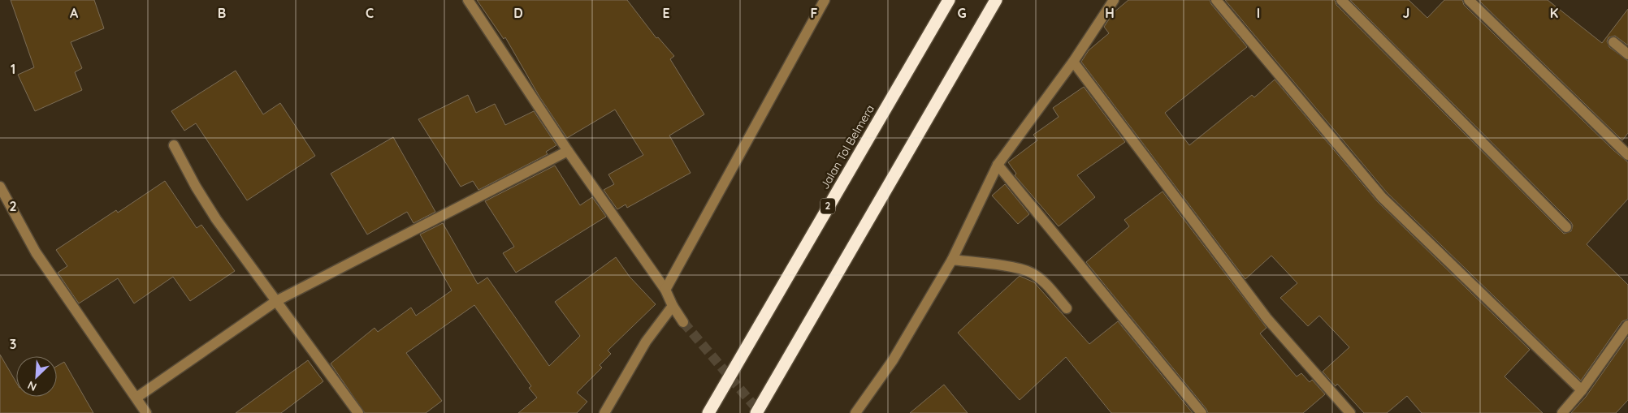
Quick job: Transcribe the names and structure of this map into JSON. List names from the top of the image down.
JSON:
{
  "streets": {
    "highway": ["Jalan Tol Belmera", "2"]
  },
  "north": "bottom left",
  "grid": {
    "columns": [
      "A",
      "B",
      "C",
      "D",
      "E",
      "F",
      "G",
      "H",
      "I",
      "J",
      "K"
    ],
    "rows": ["1", "2", "3"]
  }
}
